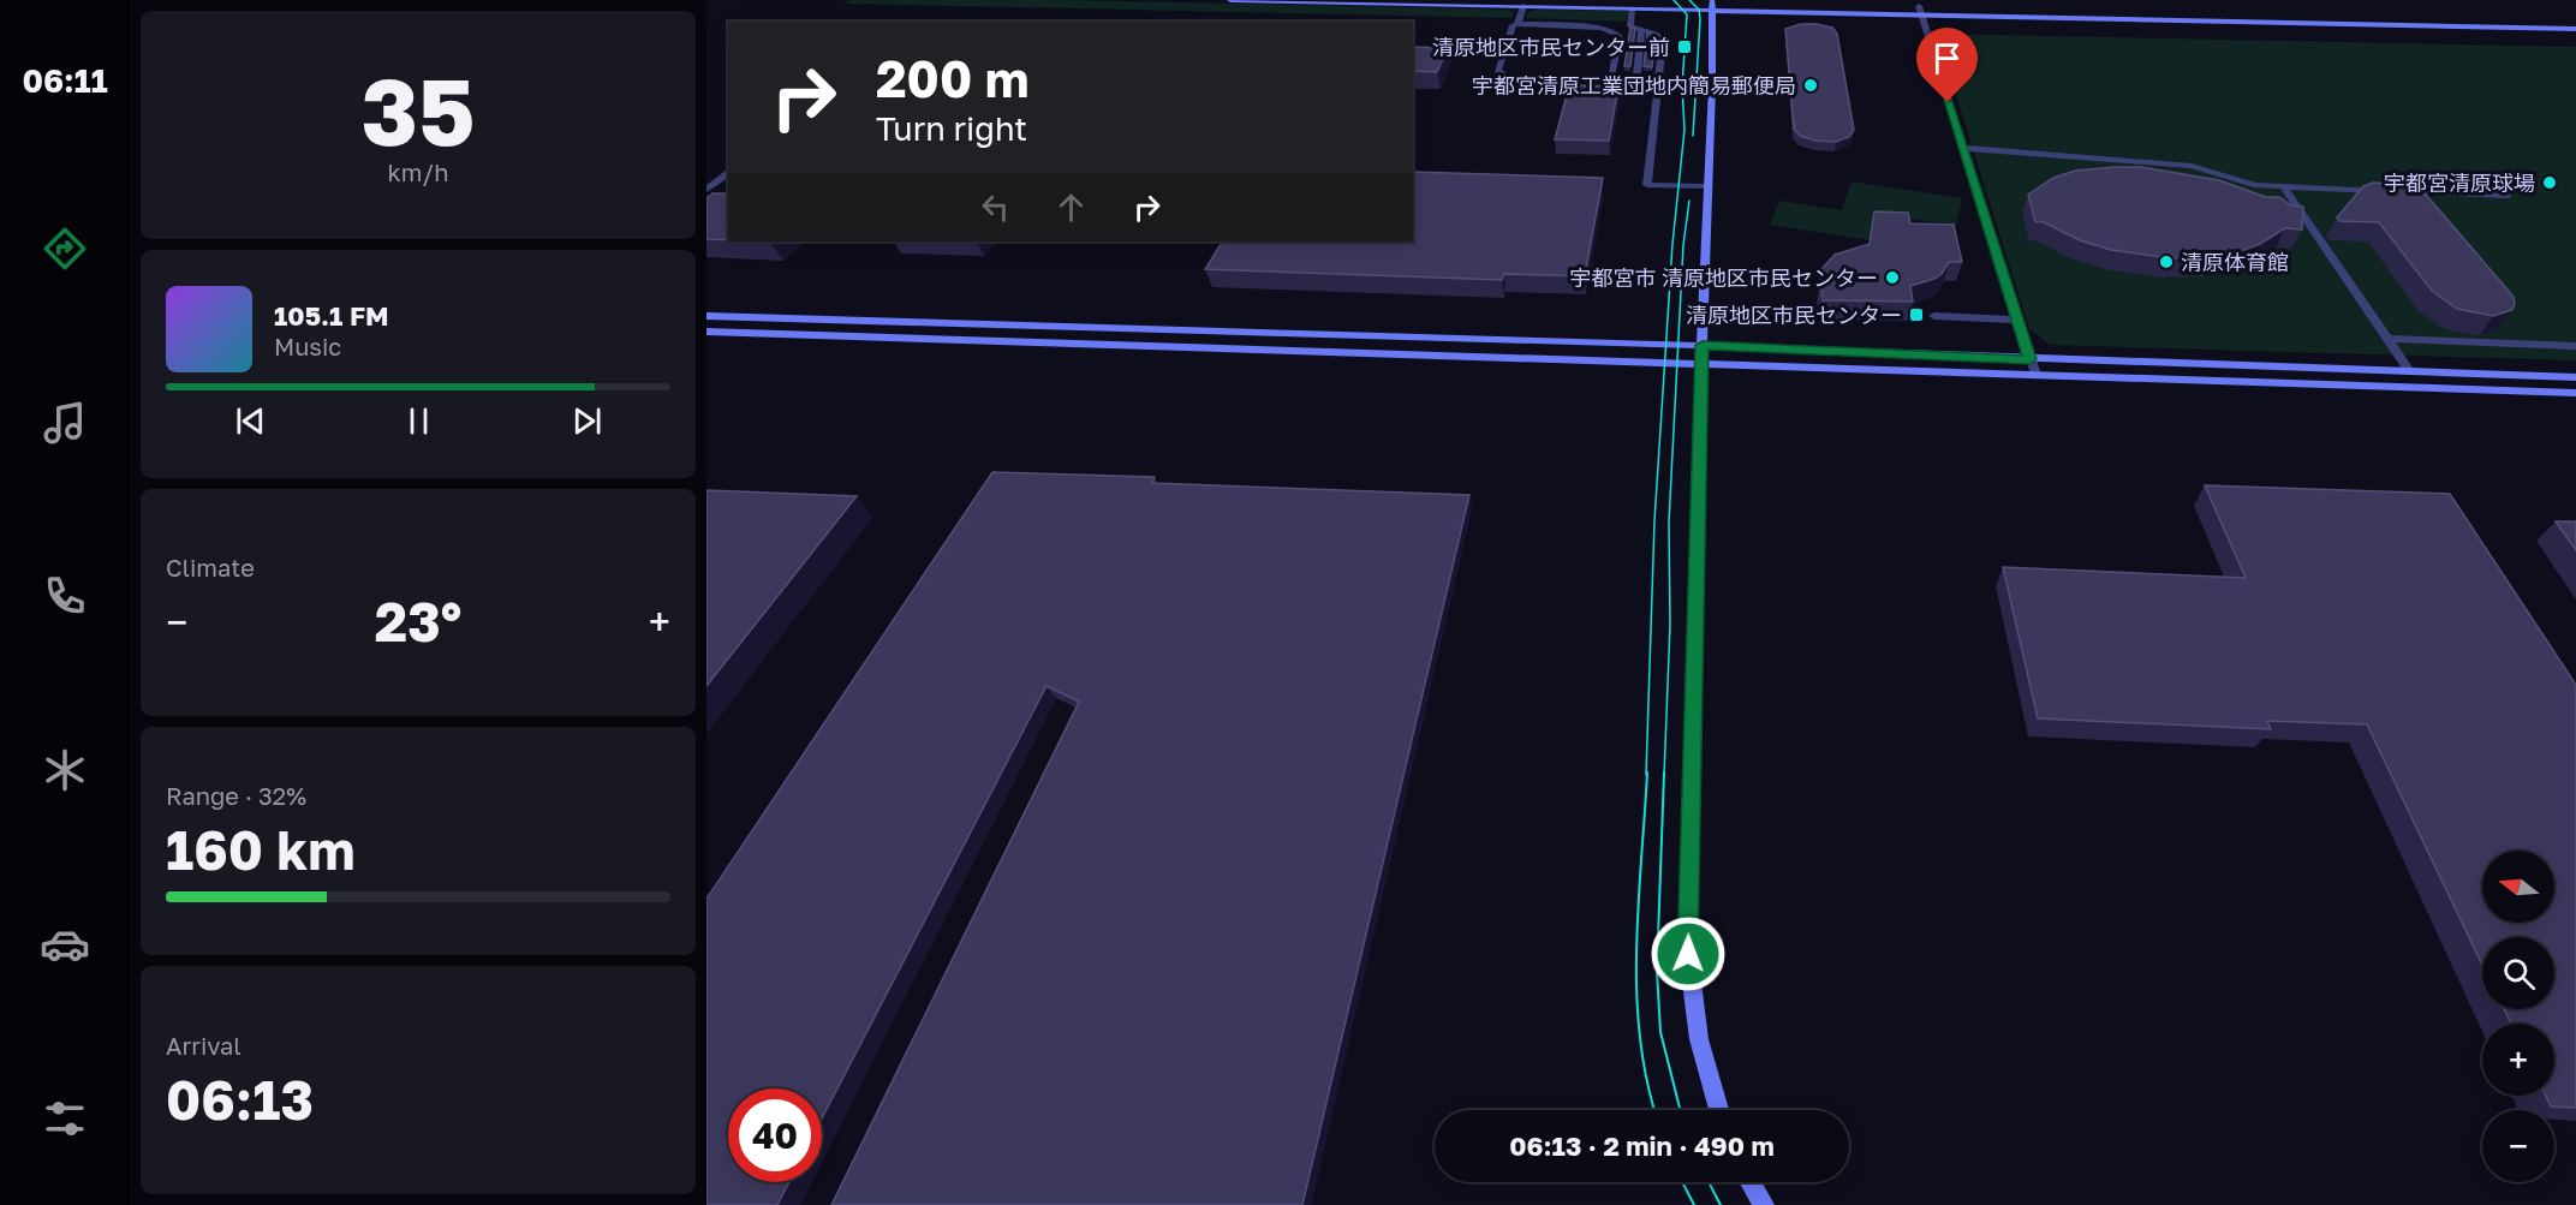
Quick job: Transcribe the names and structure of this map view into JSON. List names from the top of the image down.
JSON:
{
  "places": {
    "transit": ["清原地区市民センター前", "清原地区市民センター"],
    "other": [
      "宇都宮清原工業団地内簡易郵便局",
      "宇都宮清原球場",
      "清原体育館",
      "宇都宮市 清原地区市民センター"
    ]
  },
  "north": "left",
  "page": {
    "tabs": "06:11",
    "tile": [
      ["35", "km/h"],
      "Climate",
      ["Range · 32%", "160 km"],
      ["Arrival", "06:13"]
    ],
    "turn": ["200 m", "Turn right"],
    "song": ["105.1 FM", "Music"],
    "heat": ["−", "23°", "+"],
    "map_buttons": ["+", "−"],
    "limit": "40",
    "trip": "06:13 · 2 min · 490 m"
  }
}
